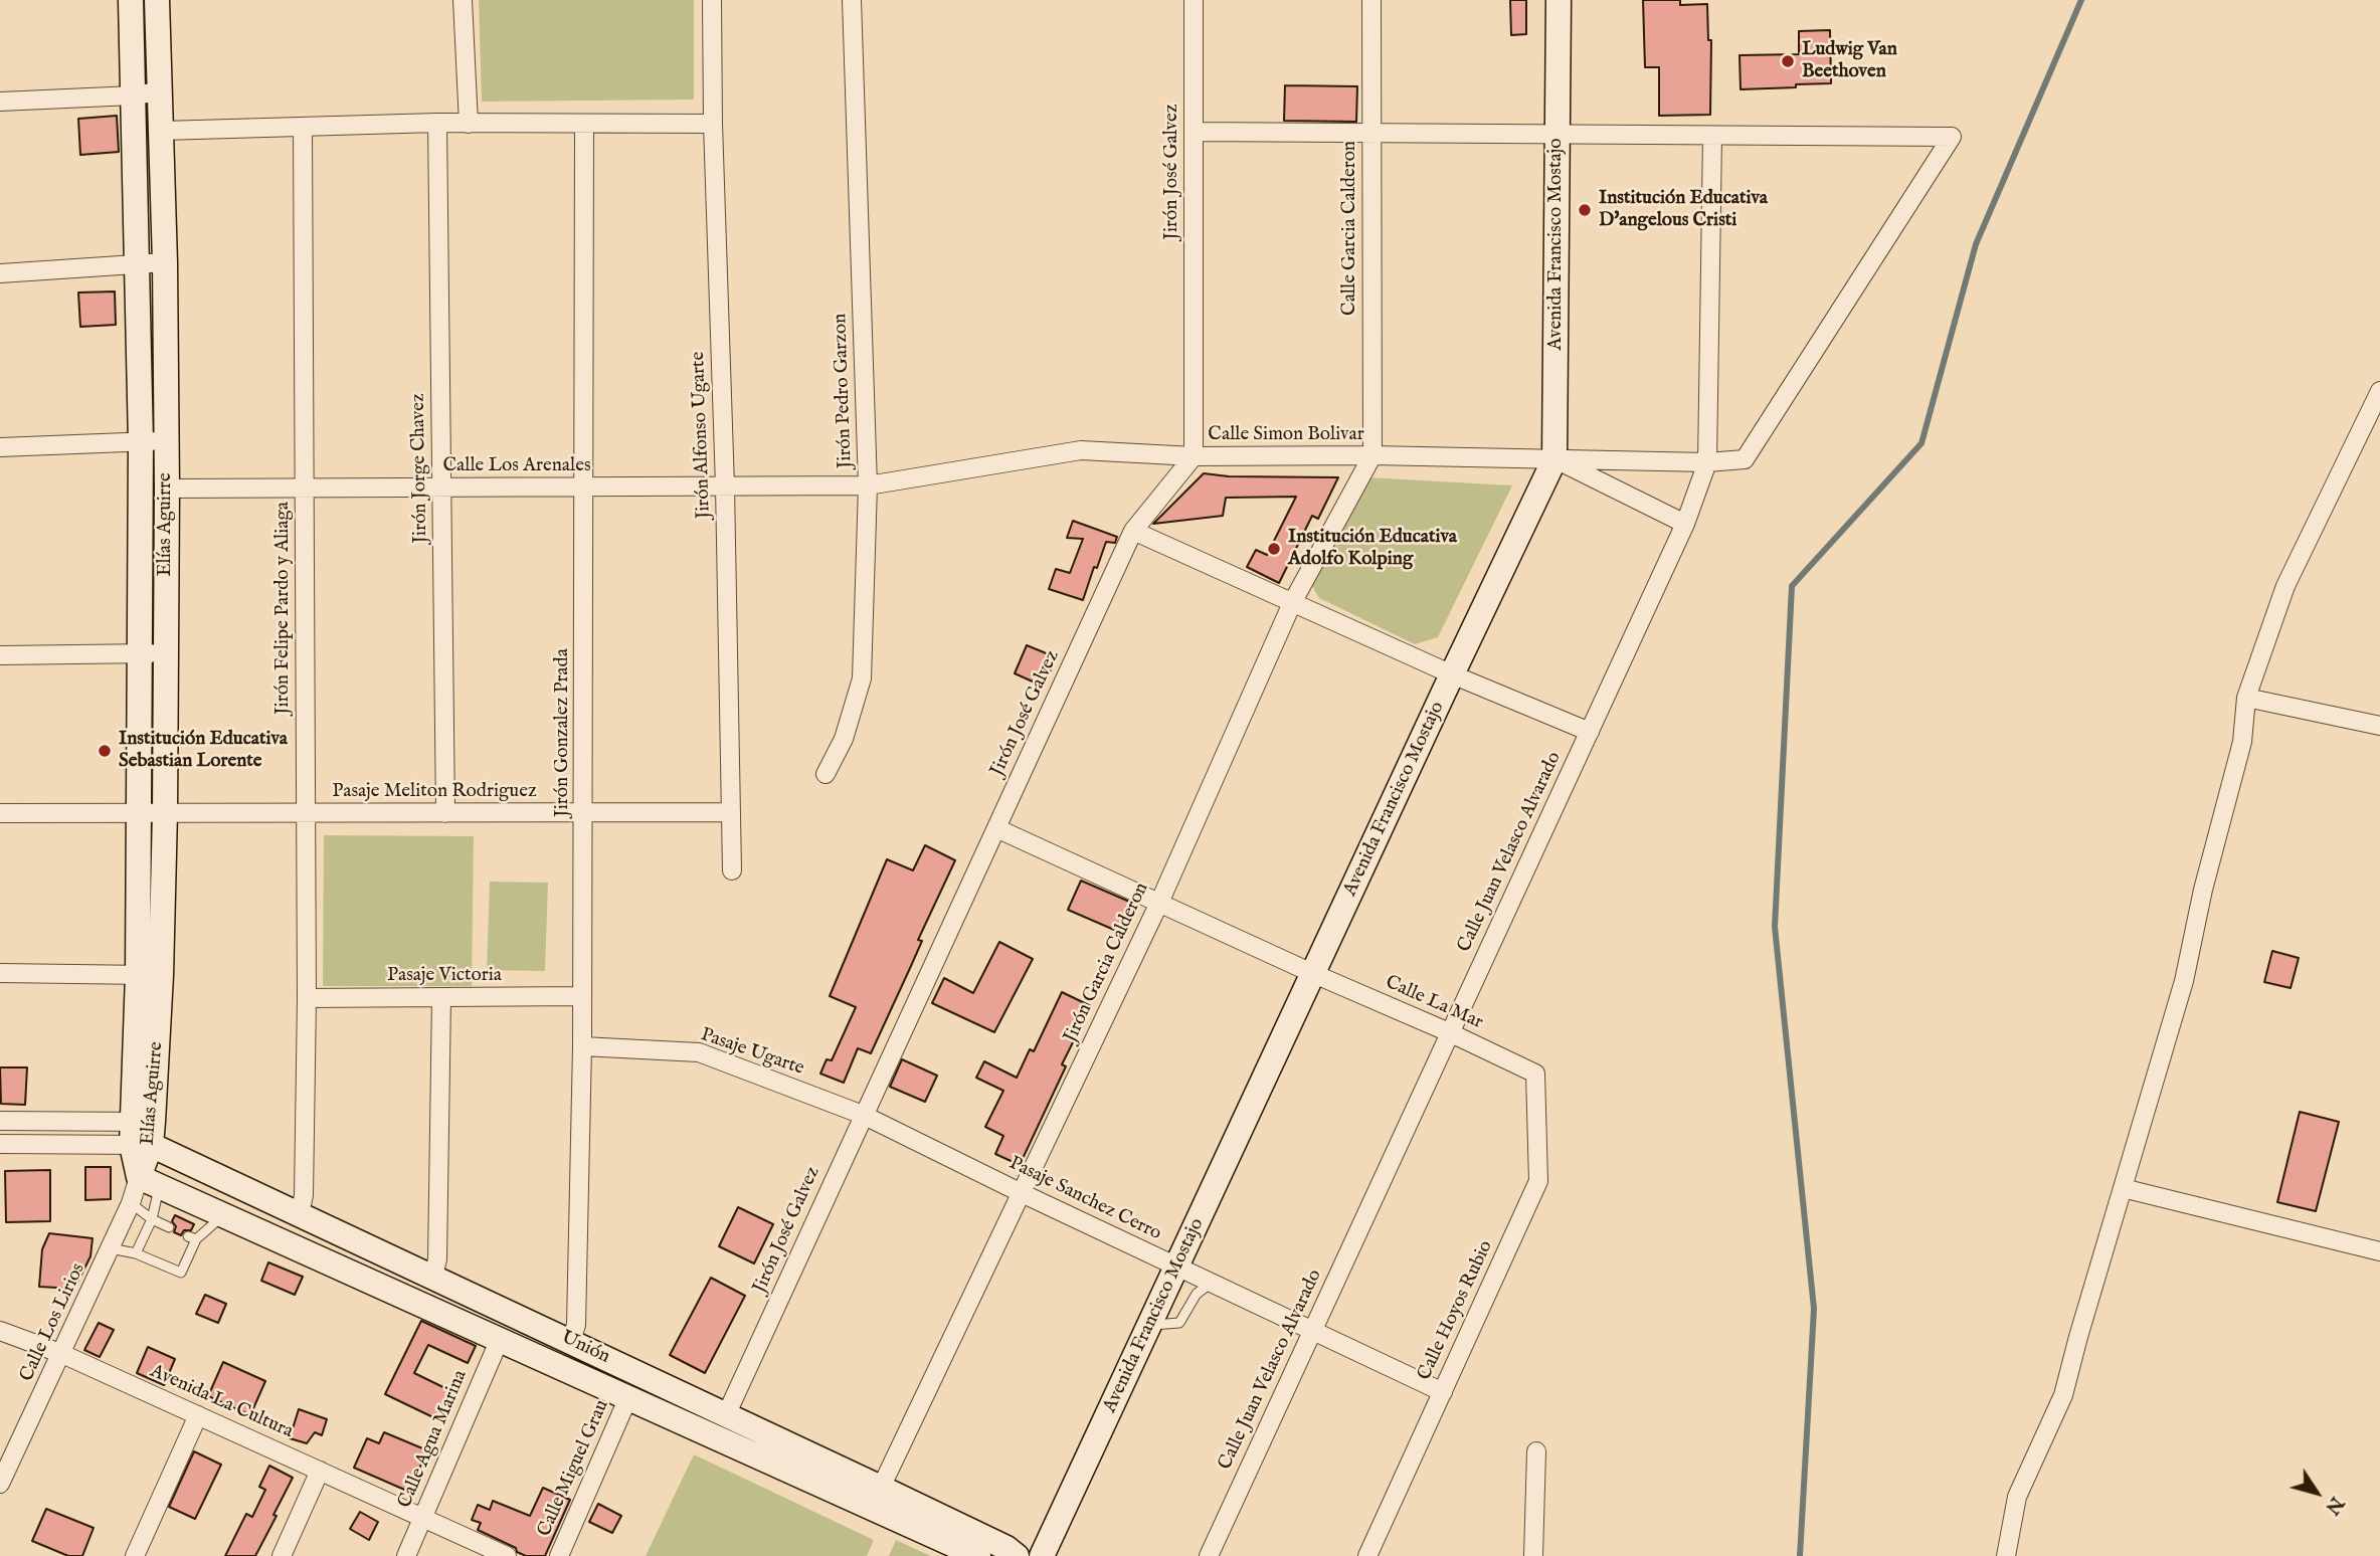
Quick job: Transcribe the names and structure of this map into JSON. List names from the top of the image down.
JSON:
{
  "streets": {
    "street": [
      "Jirón José Galvez",
      "Calle Garcia Calderon",
      "Avenida Francisco Mostajo",
      "Jirón Pedro Garzon",
      "Jirón Alfonso Ugarte",
      "Calle Simon Bolivar",
      "Calle Los Arenales",
      "Jirón Jorge Chavez",
      "Elías Aguirre",
      "Jirón Felipe Pardo y Aliaga",
      "Jirón Gonzalez Prada",
      "Pasaje Meliton Rodriguez",
      "Calle Juan Velasco Alvarado",
      "Jirón Garcia Calderon",
      "Pasaje Victoria",
      "Calle La Mar",
      "Pasaje Ugarte",
      "Pasaje Sanchez Cerro",
      "Calle Hoyos Rubio",
      "Calle Los Lirios",
      "Unión",
      "Avenida La Cultura",
      "Calle Agua Marina",
      "Calle Miguel Grau"
    ]
  },
  "crossings": [
    ["Jirón José Galvez", "Calle Simon Bolivar"],
    ["Jirón José Galvez", "Calle La Mar"],
    ["Jirón José Galvez", "Pasaje Ugarte"],
    ["Jirón José Galvez", "Pasaje Sanchez Cerro"],
    ["Jirón José Galvez", "Unión"],
    ["Calle Garcia Calderon", "Calle Simon Bolivar"],
    ["Calle Garcia Calderon", "Jirón Garcia Calderon"],
    ["Avenida Francisco Mostajo", "Calle Simon Bolivar"],
    ["Avenida Francisco Mostajo", "Calle La Mar"],
    ["Avenida Francisco Mostajo", "Pasaje Sanchez Cerro"],
    ["Jirón Pedro Garzon", "Calle Simon Bolivar"],
    ["Jirón Pedro Garzon", "Calle Los Arenales"],
    ["Jirón Alfonso Ugarte", "Calle Los Arenales"],
    ["Jirón Alfonso Ugarte", "Pasaje Meliton Rodriguez"],
    ["Calle Simon Bolivar", "Calle Los Arenales"],
    ["Calle Simon Bolivar", "Calle Juan Velasco Alvarado"],
    ["Calle Simon Bolivar", "Jirón Garcia Calderon"],
    ["Calle Los Arenales", "Jirón Jorge Chavez"],
    ["Calle Los Arenales", "Elías Aguirre"],
    ["Calle Los Arenales", "Jirón Felipe Pardo y Aliaga"],
    ["Calle Los Arenales", "Jirón Gonzalez Prada"],
    ["Jirón Jorge Chavez", "Pasaje Meliton Rodriguez"],
    ["Elías Aguirre", "Pasaje Meliton Rodriguez"],
    ["Elías Aguirre", "Calle Los Lirios"],
    ["Elías Aguirre", "Unión"],
    ["Jirón Felipe Pardo y Aliaga", "Pasaje Meliton Rodriguez"],
    ["Jirón Felipe Pardo y Aliaga", "Pasaje Victoria"],
    ["Jirón Felipe Pardo y Aliaga", "Unión"],
    ["Jirón Gonzalez Prada", "Pasaje Meliton Rodriguez"],
    ["Jirón Gonzalez Prada", "Pasaje Victoria"],
    ["Jirón Gonzalez Prada", "Pasaje Ugarte"],
    ["Jirón Gonzalez Prada", "Unión"],
    ["Calle Juan Velasco Alvarado", "Calle La Mar"],
    ["Calle Juan Velasco Alvarado", "Pasaje Sanchez Cerro"],
    ["Jirón Garcia Calderon", "Calle La Mar"],
    ["Jirón Garcia Calderon", "Pasaje Sanchez Cerro"],
    ["Jirón Garcia Calderon", "Unión"],
    ["Calle La Mar", "Calle Hoyos Rubio"],
    ["Pasaje Ugarte", "Pasaje Sanchez Cerro"],
    ["Pasaje Sanchez Cerro", "Calle Hoyos Rubio"],
    ["Calle Los Lirios", "Unión"],
    ["Calle Los Lirios", "Avenida La Cultura"],
    ["Unión", "Calle Agua Marina"],
    ["Unión", "Calle Miguel Grau"],
    ["Avenida La Cultura", "Calle Agua Marina"]
  ],
  "places": [
    "Ludwig Van Beethoven",
    "Institución Educativa D'angelous Cristi",
    "Institución Educativa Adolfo Kolping",
    "Institución Educativa Sebastian Lorente"
  ],
  "north": "bottom right"
}
